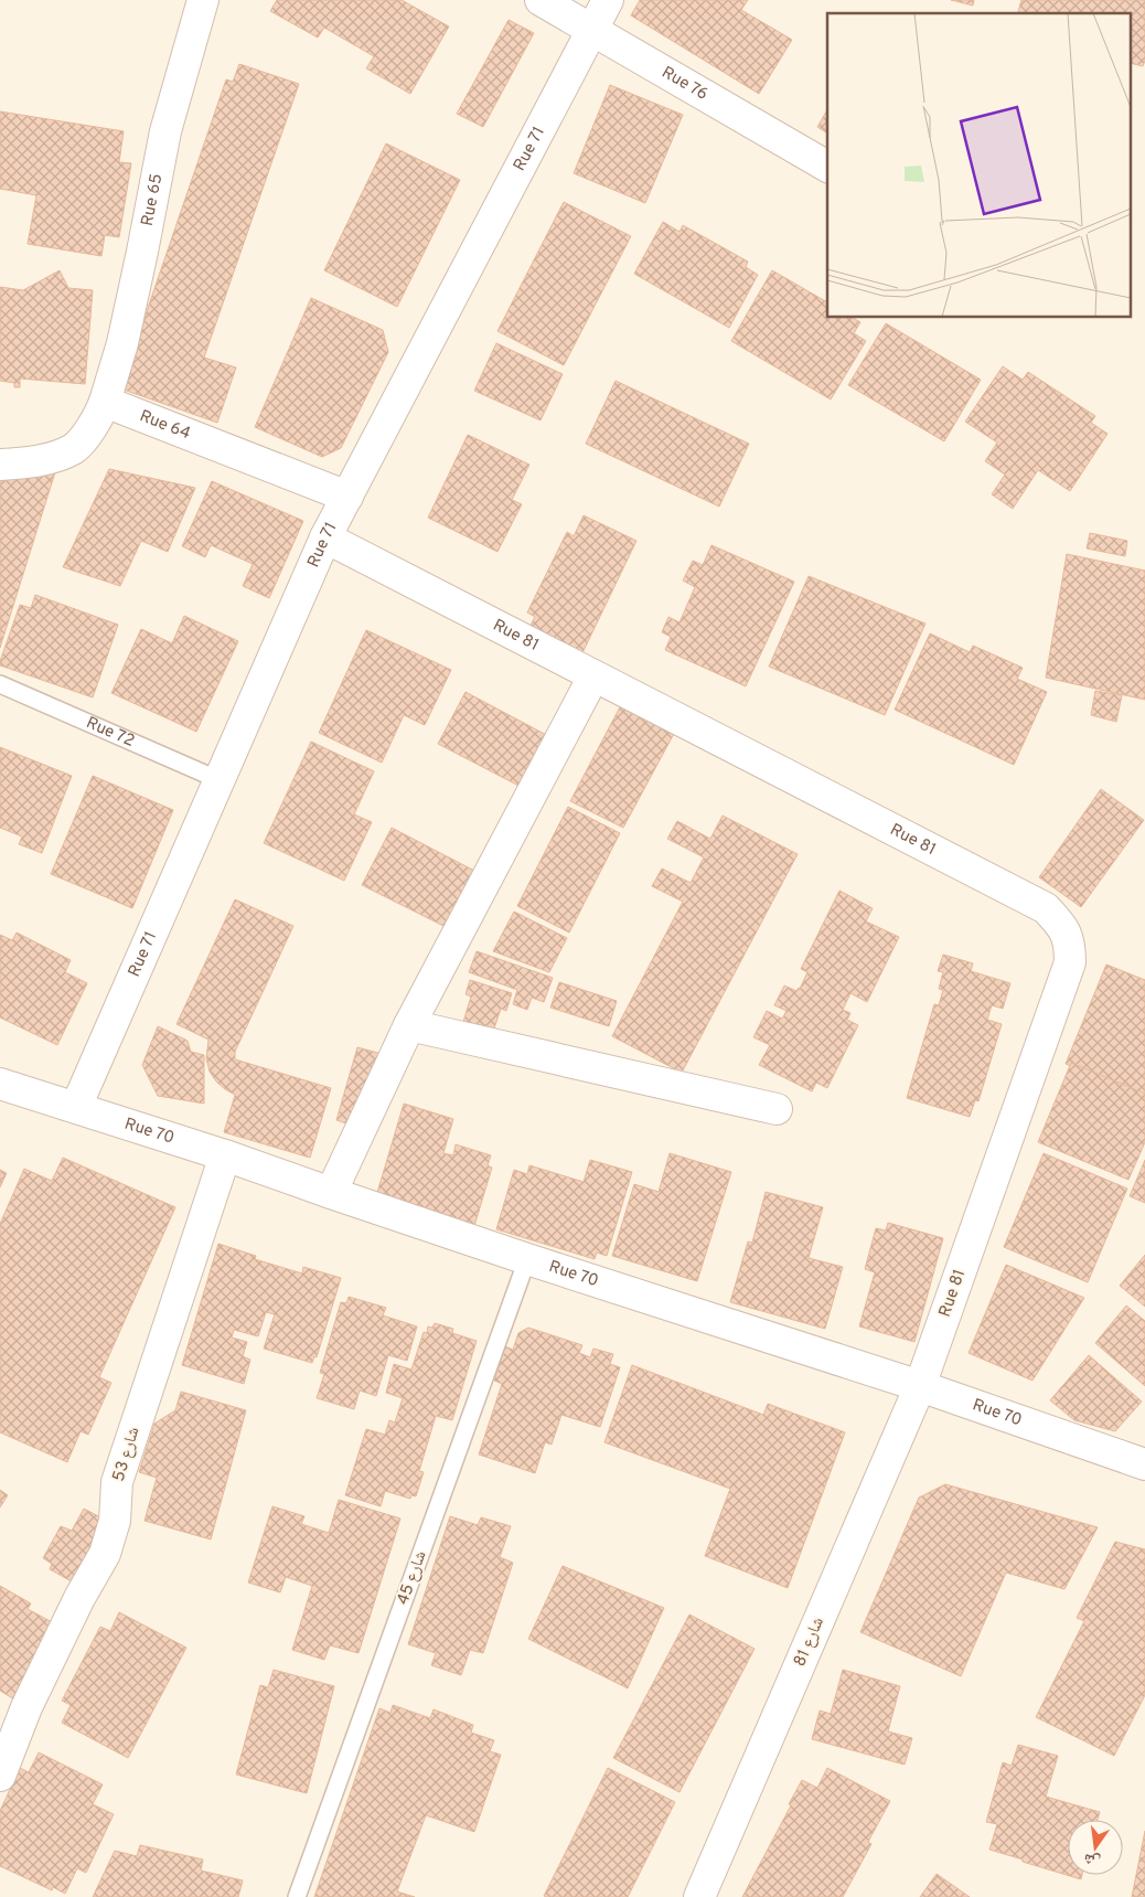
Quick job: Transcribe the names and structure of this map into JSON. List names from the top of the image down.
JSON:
{
  "streets": {
    "street": [
      "Rue 76",
      "Rue 71",
      "Rue 65",
      "Rue 64",
      "Rue 81",
      "Rue 70",
      "شارع 53",
      "شارع 81"
    ],
    "lane": ["Rue 72", "شارع 45"]
  },
  "crossings": [
    ["Rue 76", "Rue 71"],
    ["Rue 71", "Rue 64"],
    ["Rue 71", "Rue 81"],
    ["Rue 71", "Rue 72"],
    ["Rue 71", "Rue 70"],
    ["Rue 65", "Rue 64"],
    ["Rue 81", "Rue 70"],
    ["Rue 81", "شارع 81"],
    ["Rue 70", "شارع 53"],
    ["Rue 70", "شارع 45"],
    ["Rue 70", "شارع 81"]
  ],
  "north": "bottom"
}
